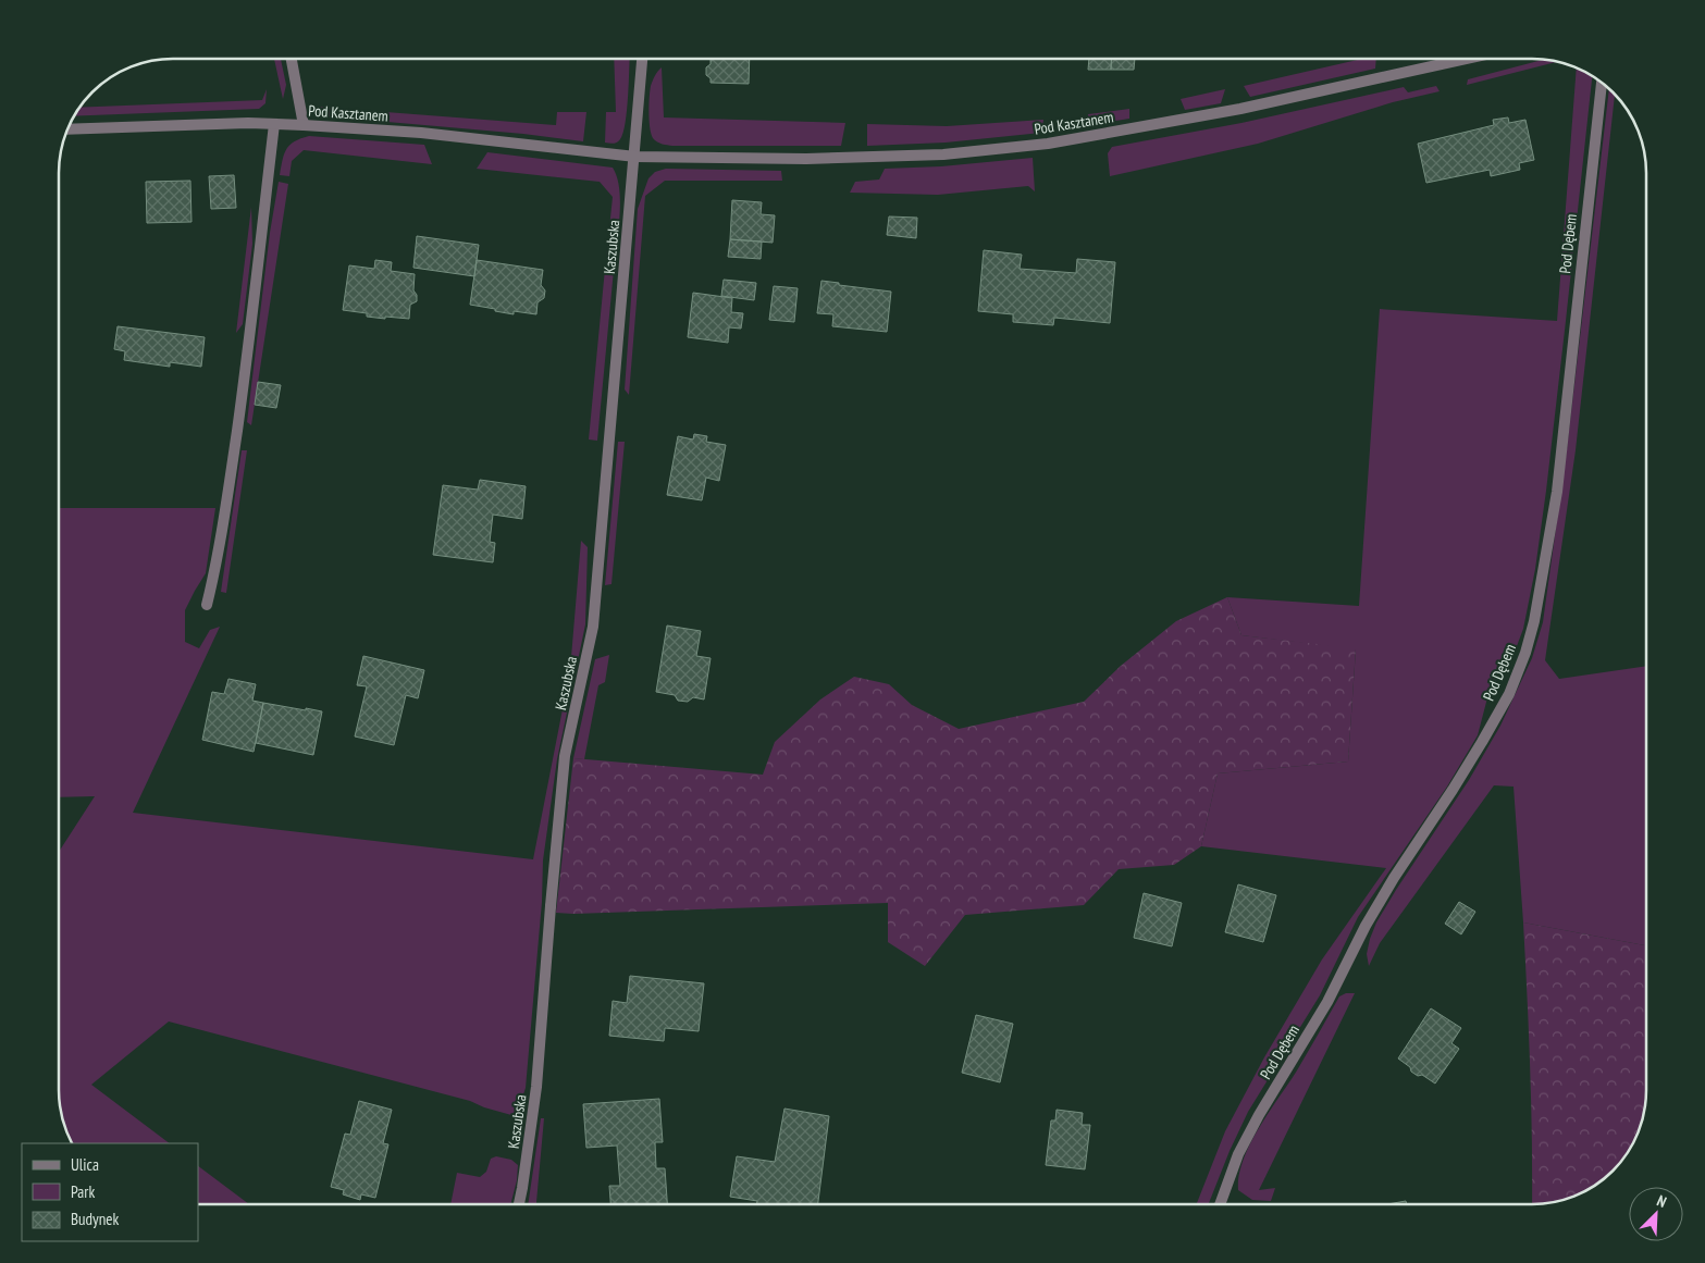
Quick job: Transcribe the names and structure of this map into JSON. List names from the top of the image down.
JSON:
{
  "streets": {
    "street": ["Pod Kasztanem", "Pod Dębem", "Kaszubska"]
  },
  "crossings": [
    ["Pod Kasztanem", "Kaszubska"]
  ],
  "legend": ["Ulica", "Park", "Budynek"],
  "north": "top right"
}
